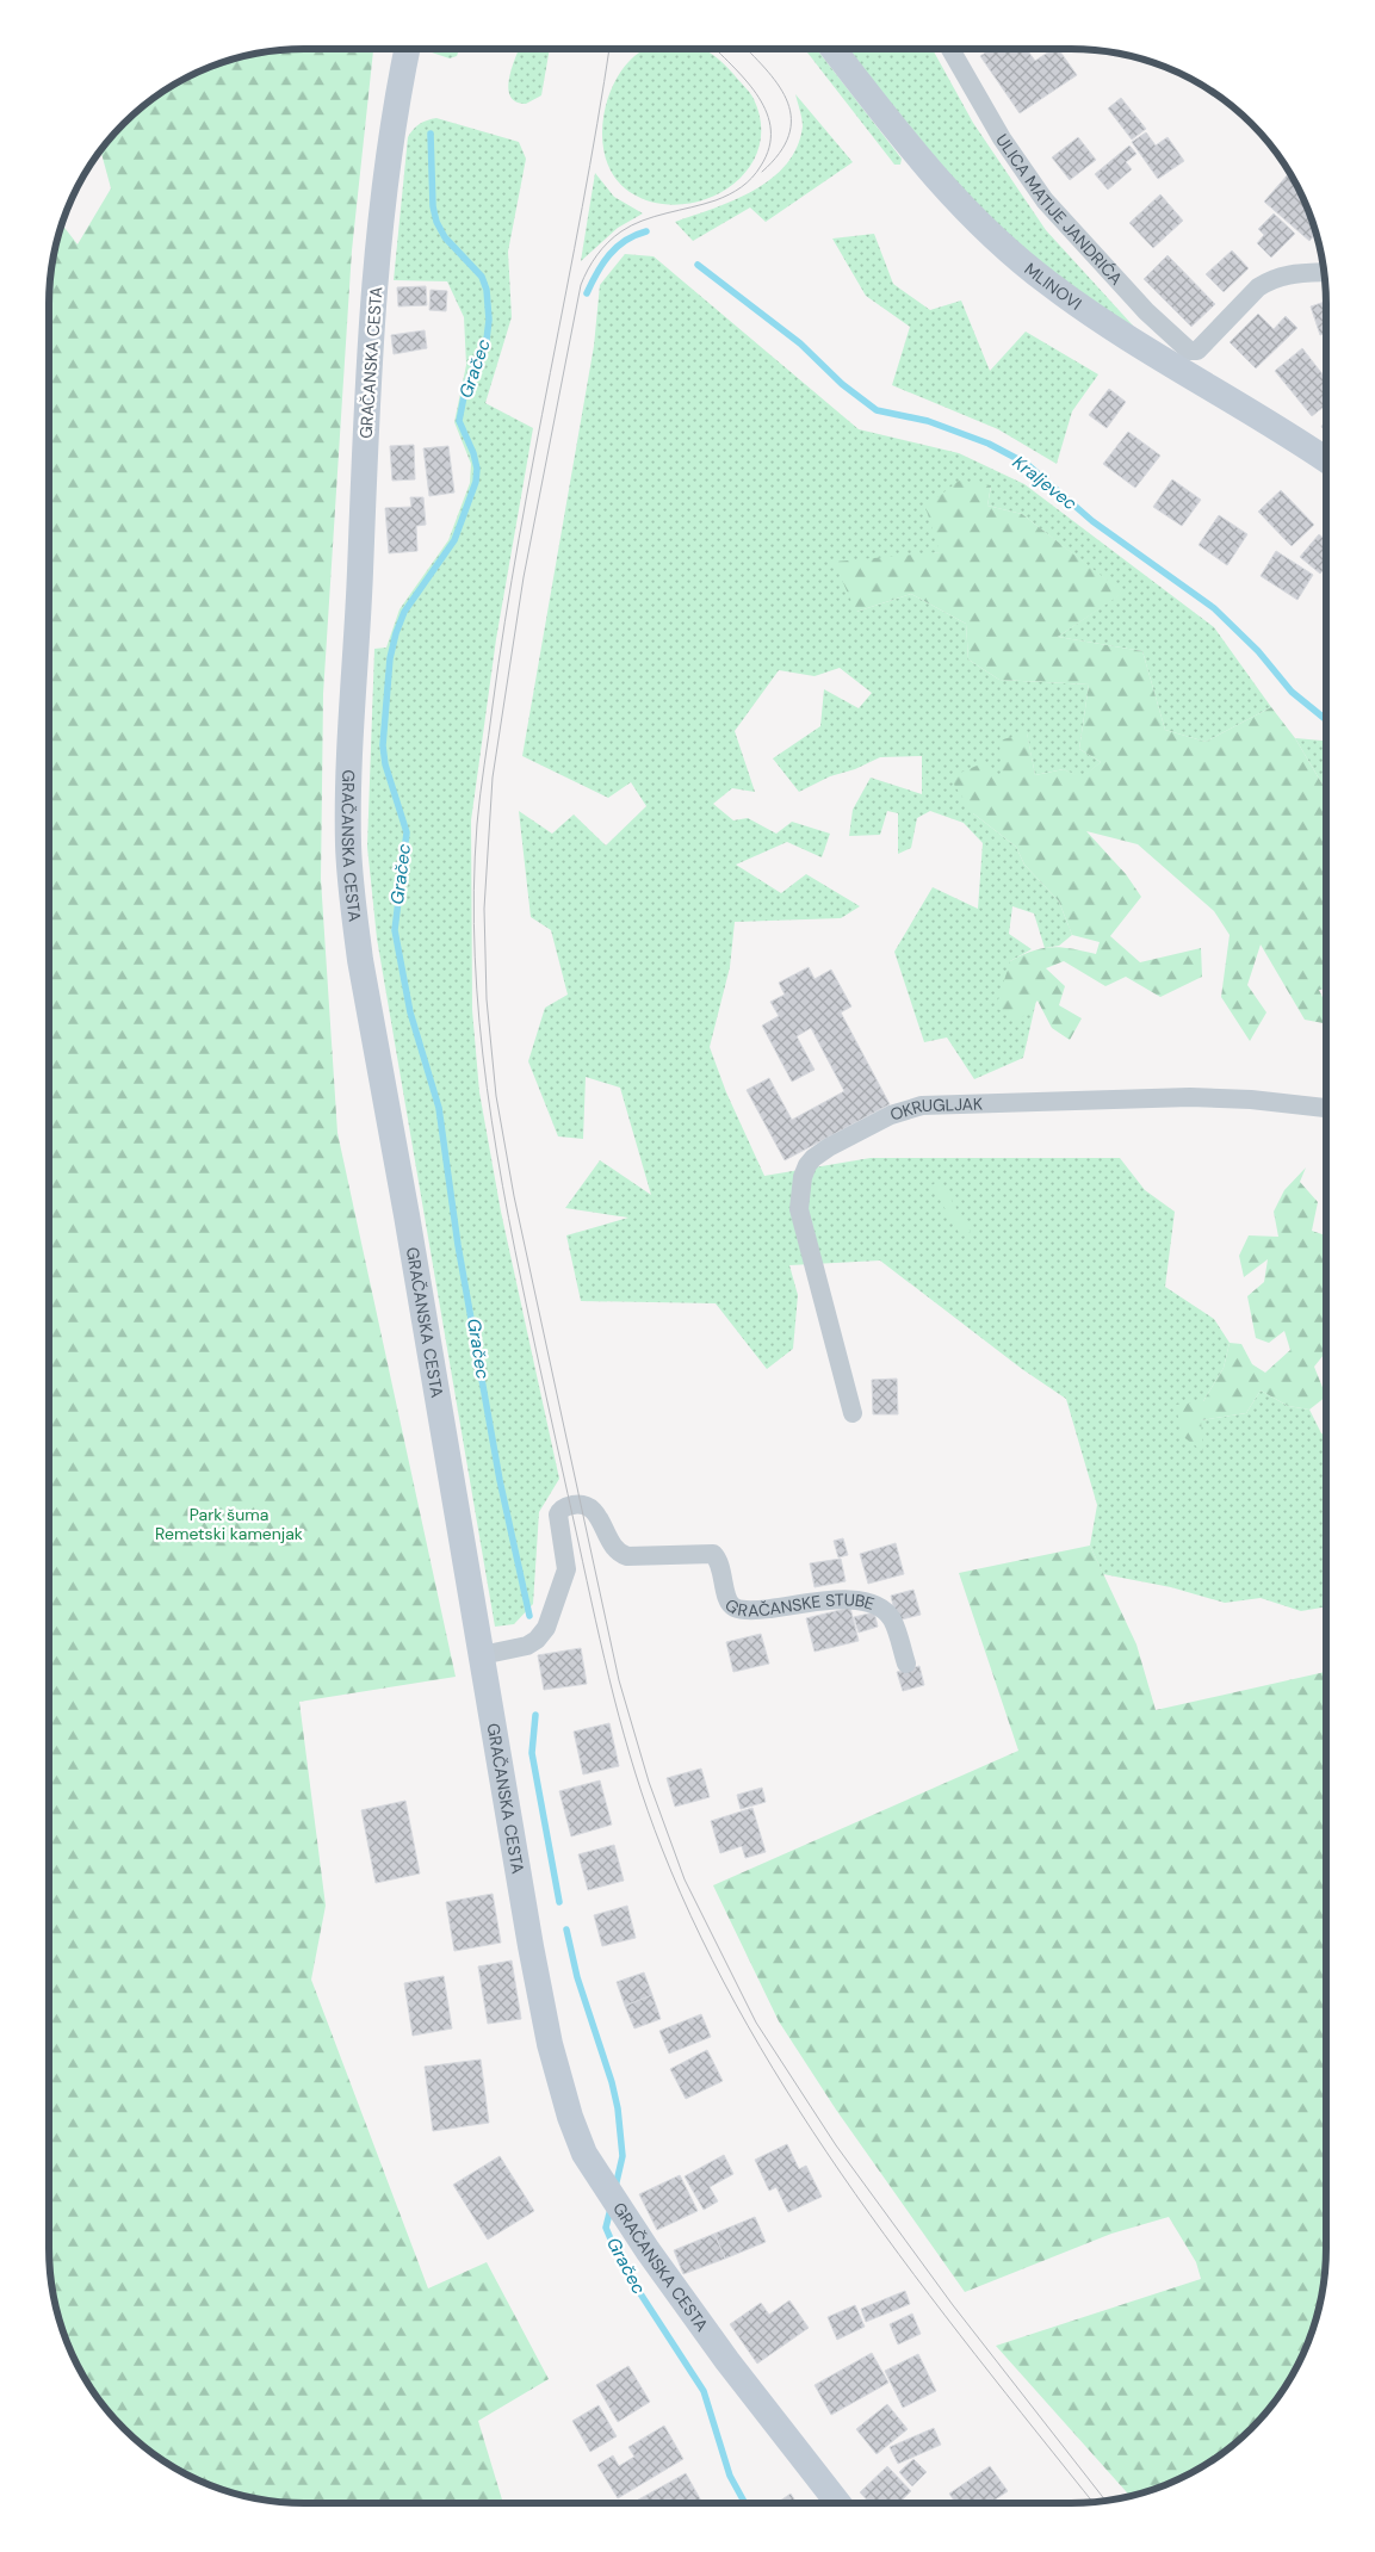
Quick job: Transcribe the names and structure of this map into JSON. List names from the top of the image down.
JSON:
{
  "streets": {
    "main road": ["MLINOVI", "GRAČANSKA CESTA"],
    "street": ["ULICA MATIJE JANDRIĆA", "OKRUGLJAK", "GRAČANSKE STUBE"]
  },
  "crossings": [
    ["GRAČANSKA CESTA", "GRAČANSKE STUBE"]
  ],
  "water": ["Gračec", "Kraljevec"],
  "parks": ["Park šuma Remetski kamenjak"]
}
